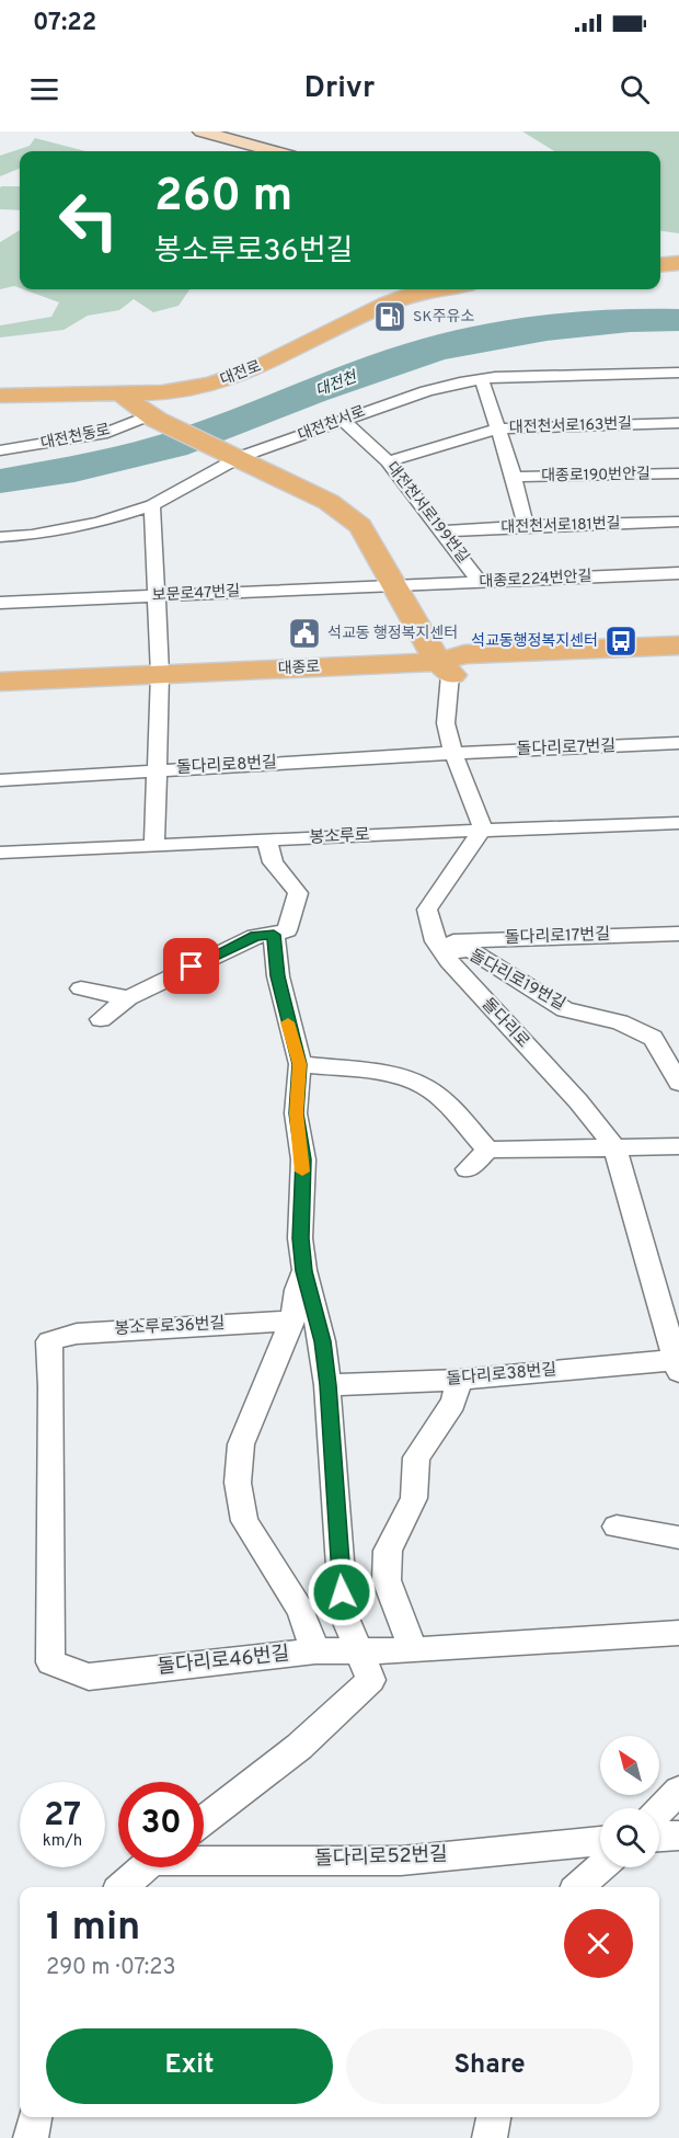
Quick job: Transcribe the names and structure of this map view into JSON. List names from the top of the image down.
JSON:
{
  "streets": {
    "main road": ["대전로", "대종로"],
    "street": [
      "대전천서로",
      "대전천서로163번길",
      "대전천동로",
      "대종로190번안길",
      "대전천서로199번길",
      "대전천서로181번길",
      "대종로224번안길",
      "보문로47번길",
      "돌다리로7번길",
      "돌다리로8번길",
      "봉소루로",
      "돌다리로17번길",
      "돌다리로19번길",
      "돌다리로",
      "봉소루로36번길",
      "돌다리로38번길",
      "돌다리로46번길",
      "돌다리로52번길"
    ]
  },
  "crossings": [
    ["대전천서로", "대전천서로199번길"],
    ["대전천서로163번길", "대전천서로199번길"],
    ["대전천서로199번길", "대전천서로181번길"],
    ["대전천서로199번길", "대종로224번안길"],
    ["대종로224번안길", "보문로47번길"],
    ["돌다리로7번길", "돌다리로8번길"],
    ["봉소루로", "돌다리로"],
    ["돌다리로17번길", "돌다리로19번길"],
    ["돌다리로17번길", "돌다리로"],
    ["돌다리로19번길", "돌다리로"],
    ["돌다리로", "돌다리로38번길"],
    ["봉소루로36번길", "돌다리로46번길"]
  ],
  "water": ["대전천"],
  "places": {
    "fuel station": ["SK주유소"],
    "public building": ["석교동 행정복지센터"],
    "bus stop": ["석교동행정복지센터"]
  },
  "north": "top left",
  "page": {
    "status": "07:22",
    "header": "Drivr",
    "turn": ["260 m", "봉소루로36번길"],
    "speed": "27 km/h",
    "limit": "30",
    "heading": ["1 min", "290 m · 07:23"],
    "buttons": ["Exit", "Share"]
  }
}
